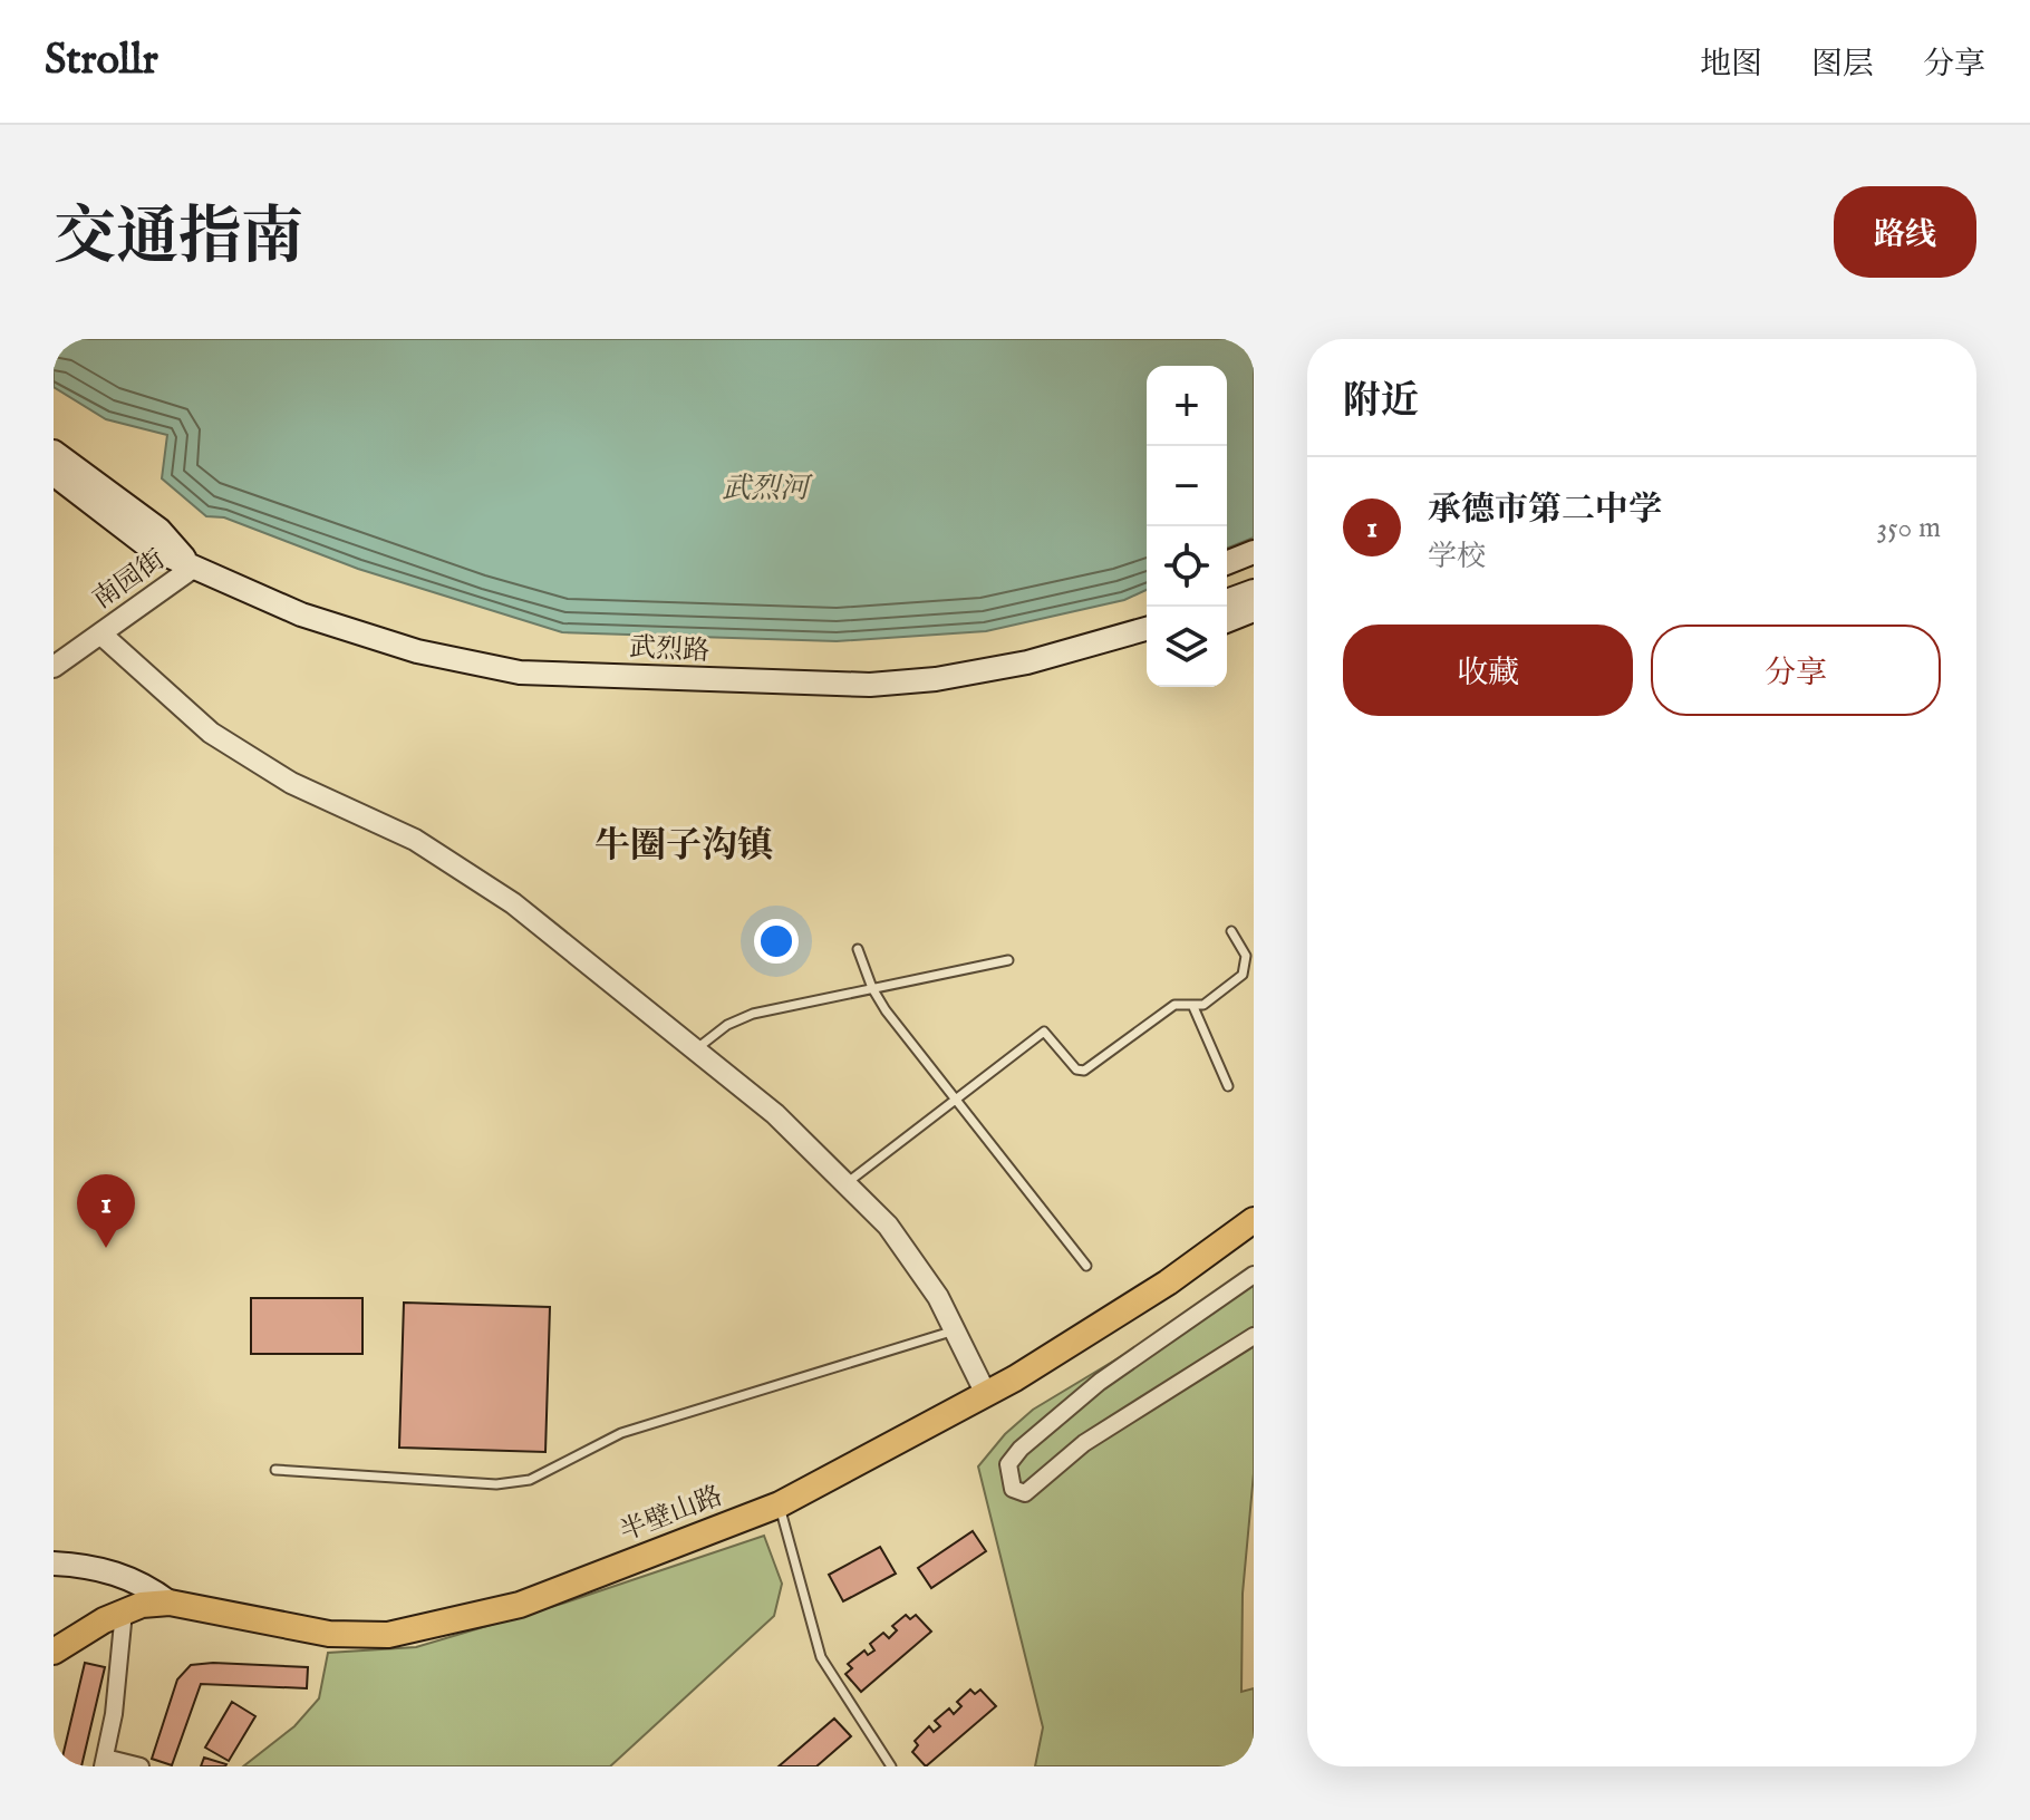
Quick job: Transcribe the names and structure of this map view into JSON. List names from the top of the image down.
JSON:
{
  "streets": {
    "main road": ["武烈路", "半壁山路"],
    "street": ["南园街"]
  },
  "crossings": [
    ["南园街", "武烈路"]
  ],
  "districts": ["牛圈子沟镇"],
  "water": ["武烈河"],
  "page": {
    "header": "Strollr",
    "nav": ["地图", "图层", "分享"],
    "title": "交通指南",
    "buttons": [
      "路线",
      ["收藏", "分享"]
    ],
    "heading": "附近",
    "map_buttons": ["+", "−"],
    "list": [
      {
        "mark": "1",
        "name": "承德市第二中学",
        "note": "学校",
        "value": "350 m"
      }
    ],
    "pins": "1"
  }
}
